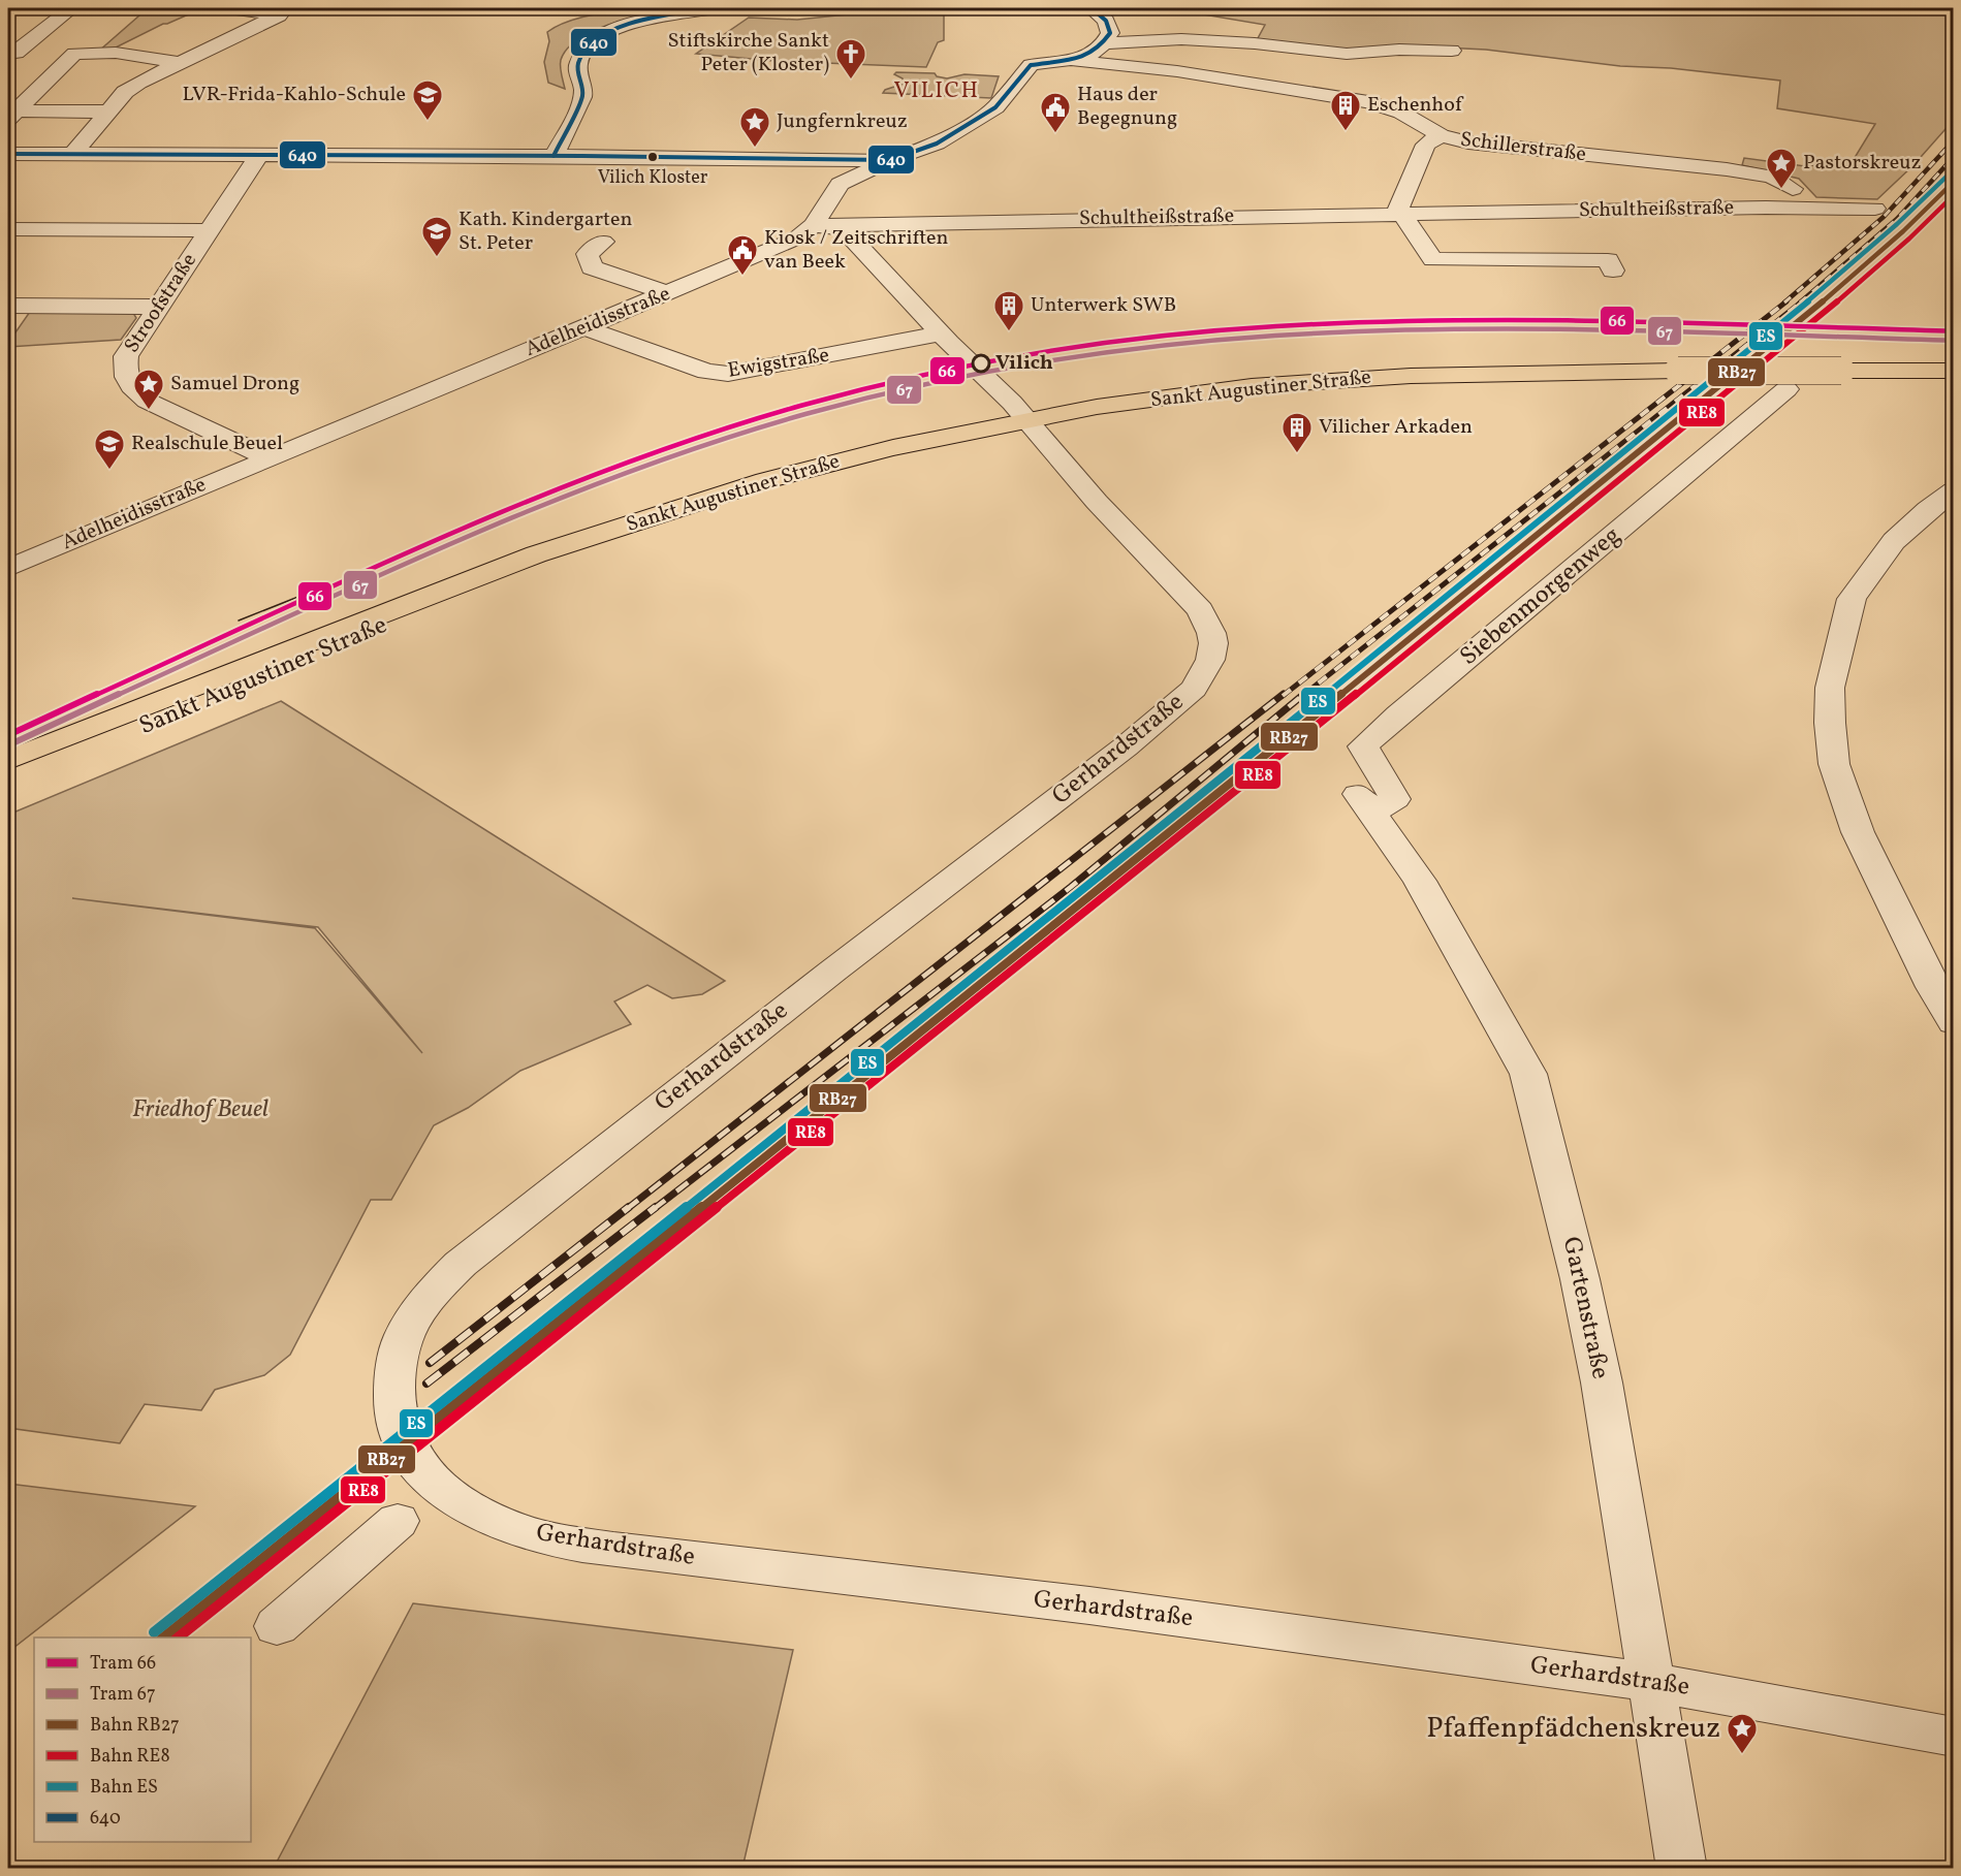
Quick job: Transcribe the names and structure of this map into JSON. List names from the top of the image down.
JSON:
{
  "streets": {
    "main road": ["Sankt Augustiner Straße"],
    "street": [
      "Schillerstraße",
      "Schultheißstraße",
      "Stroofstraße",
      "Adelheidisstraße",
      "Ewigstraße",
      "Siebenmorgenweg",
      "Gerhardstraße",
      "Gartenstraße"
    ]
  },
  "crossings": [
    ["Schultheißstraße", "Adelheidisstraße"],
    ["Schultheißstraße", "Gerhardstraße"],
    ["Stroofstraße", "Adelheidisstraße"],
    ["Adelheidisstraße", "Ewigstraße"],
    ["Adelheidisstraße", "Gerhardstraße"],
    ["Ewigstraße", "Gerhardstraße"],
    ["Sankt Augustiner Straße", "Gerhardstraße"],
    ["Siebenmorgenweg", "Gartenstraße"],
    ["Gerhardstraße", "Gartenstraße"]
  ],
  "districts": ["VILICH"],
  "parks": ["Friedhof Beuel"],
  "places": {
    "church": ["Stiftskirche Sankt Peter (Kloster)"],
    "school or university": ["LVR-Frida-Kahlo-Schule", "Kath. Kindergarten St. Peter", "Realschule Beuel"],
    "building": ["Eschenhof", "Unterwerk SWB", "Vilicher Arkaden"],
    "public building": ["Haus der Begegnung", "Kiosk / Zeitschriften van Beek"],
    "place": [
      "Jungfernkreuz",
      "Pastorskreuz",
      "Samuel Drong",
      "Pfaffenpfädchenskreuz"
    ],
    "other": ["Vilich Kloster", "Vilich"]
  },
  "lines": [
    "transit line 640",
    "rail line ES",
    "rail line RB27",
    "rail line RE8",
    "tram line 66",
    "tram line 67"
  ],
  "legend": [
    "Tram 66",
    "Tram 67",
    "Bahn RB27",
    "Bahn RE8",
    "Bahn ES",
    "640"
  ]
}
